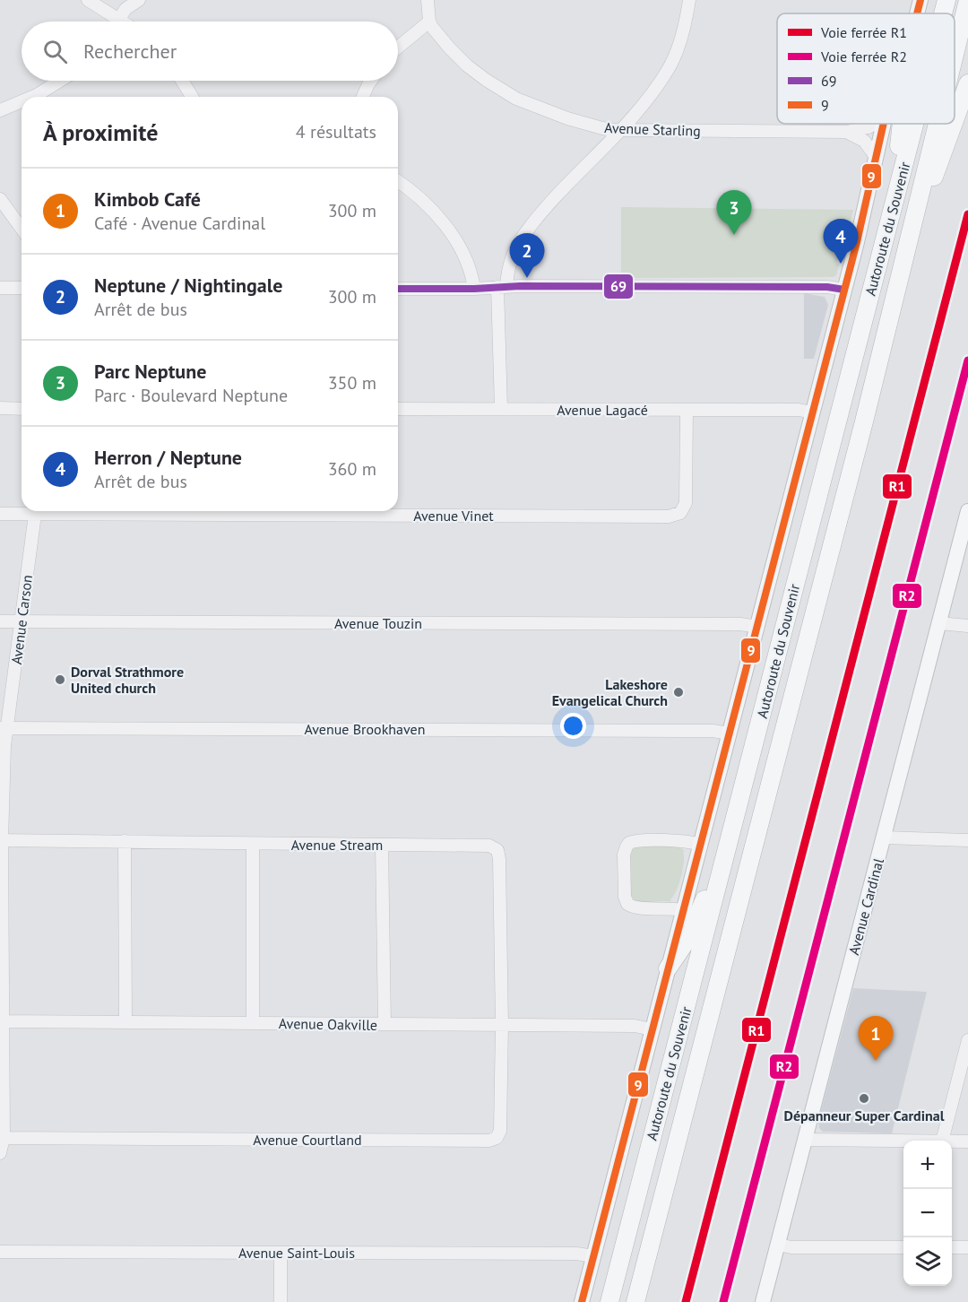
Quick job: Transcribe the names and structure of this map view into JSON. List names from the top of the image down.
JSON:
{
  "streets": {
    "highway": ["Autoroute du Souvenir"],
    "main road": ["Avenue Cardinal"],
    "street": [
      "Avenue Starling",
      "Avenue Lagacé",
      "Avenue Vinet",
      "Avenue Carson",
      "Avenue Touzin",
      "Avenue Brookhaven",
      "Avenue Stream",
      "Avenue Oakville",
      "Avenue Courtland",
      "Avenue Saint-Louis"
    ]
  },
  "crossings": [
    ["Avenue Lagacé", "Avenue Vinet"],
    ["Avenue Carson", "Avenue Touzin"],
    ["Avenue Carson", "Avenue Brookhaven"],
    ["Avenue Carson", "Avenue Stream"],
    ["Avenue Carson", "Avenue Oakville"],
    ["Avenue Carson", "Avenue Courtland"],
    ["Avenue Stream", "Avenue Oakville"],
    ["Avenue Stream", "Avenue Courtland"],
    ["Avenue Oakville", "Avenue Courtland"]
  ],
  "places": ["Dorval Strathmore United church", "Lakeshore Evangelical Church", "Dépanneur Super Cardinal"],
  "lines": [
    "transit line 9",
    "rail line R1",
    "transit line 69",
    "rail line R2"
  ],
  "legend": [
    "Voie ferrée R1",
    "Voie ferrée R2",
    "69",
    "9"
  ],
  "page": {
    "search": "Rechercher",
    "heading": ["À proximité", "4 résultats"],
    "list": [
      {
        "mark": "1",
        "name": "Kimbob Café",
        "note": "Café · Avenue Cardinal",
        "value": "300 m"
      },
      {
        "mark": "2",
        "name": "Neptune / Nightingale",
        "note": "Arrêt de bus",
        "value": "300 m"
      },
      {
        "mark": "3",
        "name": "Parc Neptune",
        "note": "Parc · Boulevard Neptune",
        "value": "350 m"
      },
      {
        "mark": "4",
        "name": "Herron / Neptune",
        "note": "Arrêt de bus",
        "value": "360 m"
      }
    ],
    "pins": [
      "3",
      "4",
      "2",
      "1"
    ],
    "map_buttons": ["+", "−"]
  }
}
